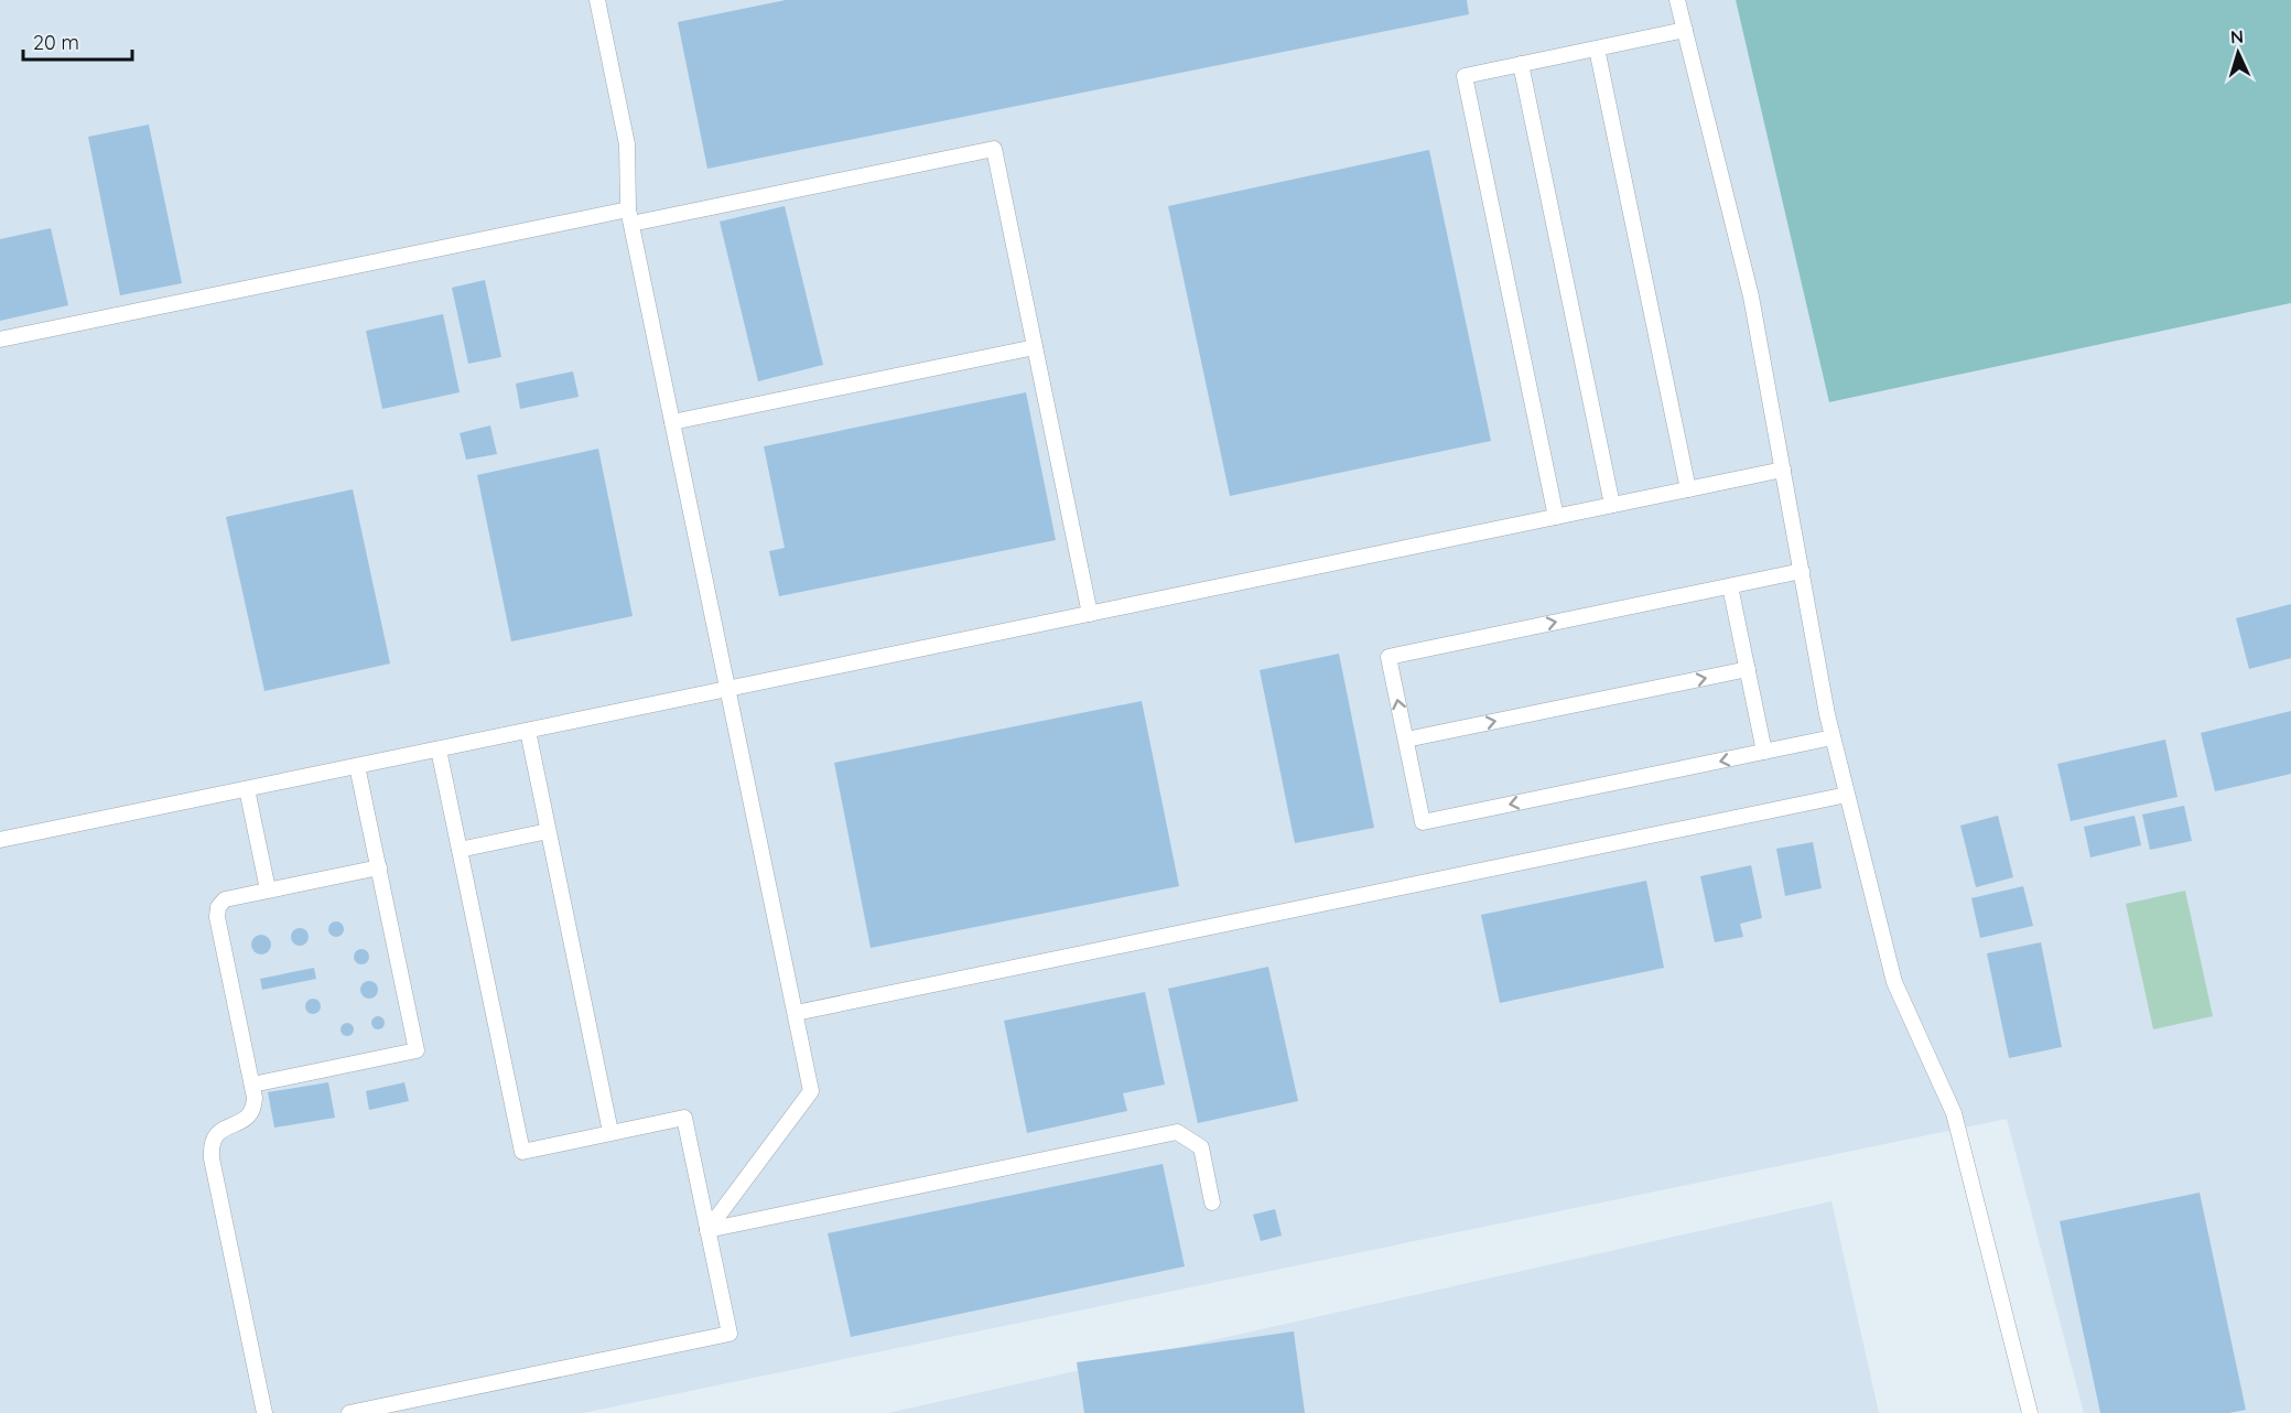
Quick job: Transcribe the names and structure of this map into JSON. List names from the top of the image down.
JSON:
{
  "scale_bar": "20 m",
  "north": "top"
}
